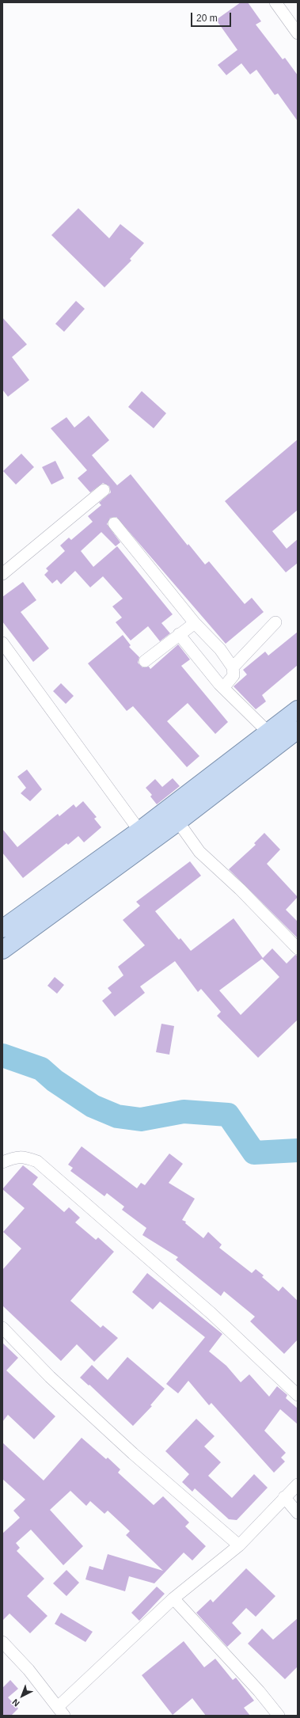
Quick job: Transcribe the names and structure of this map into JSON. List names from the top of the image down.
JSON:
{
  "scale_bar": "20 m",
  "north": "bottom left"
}
